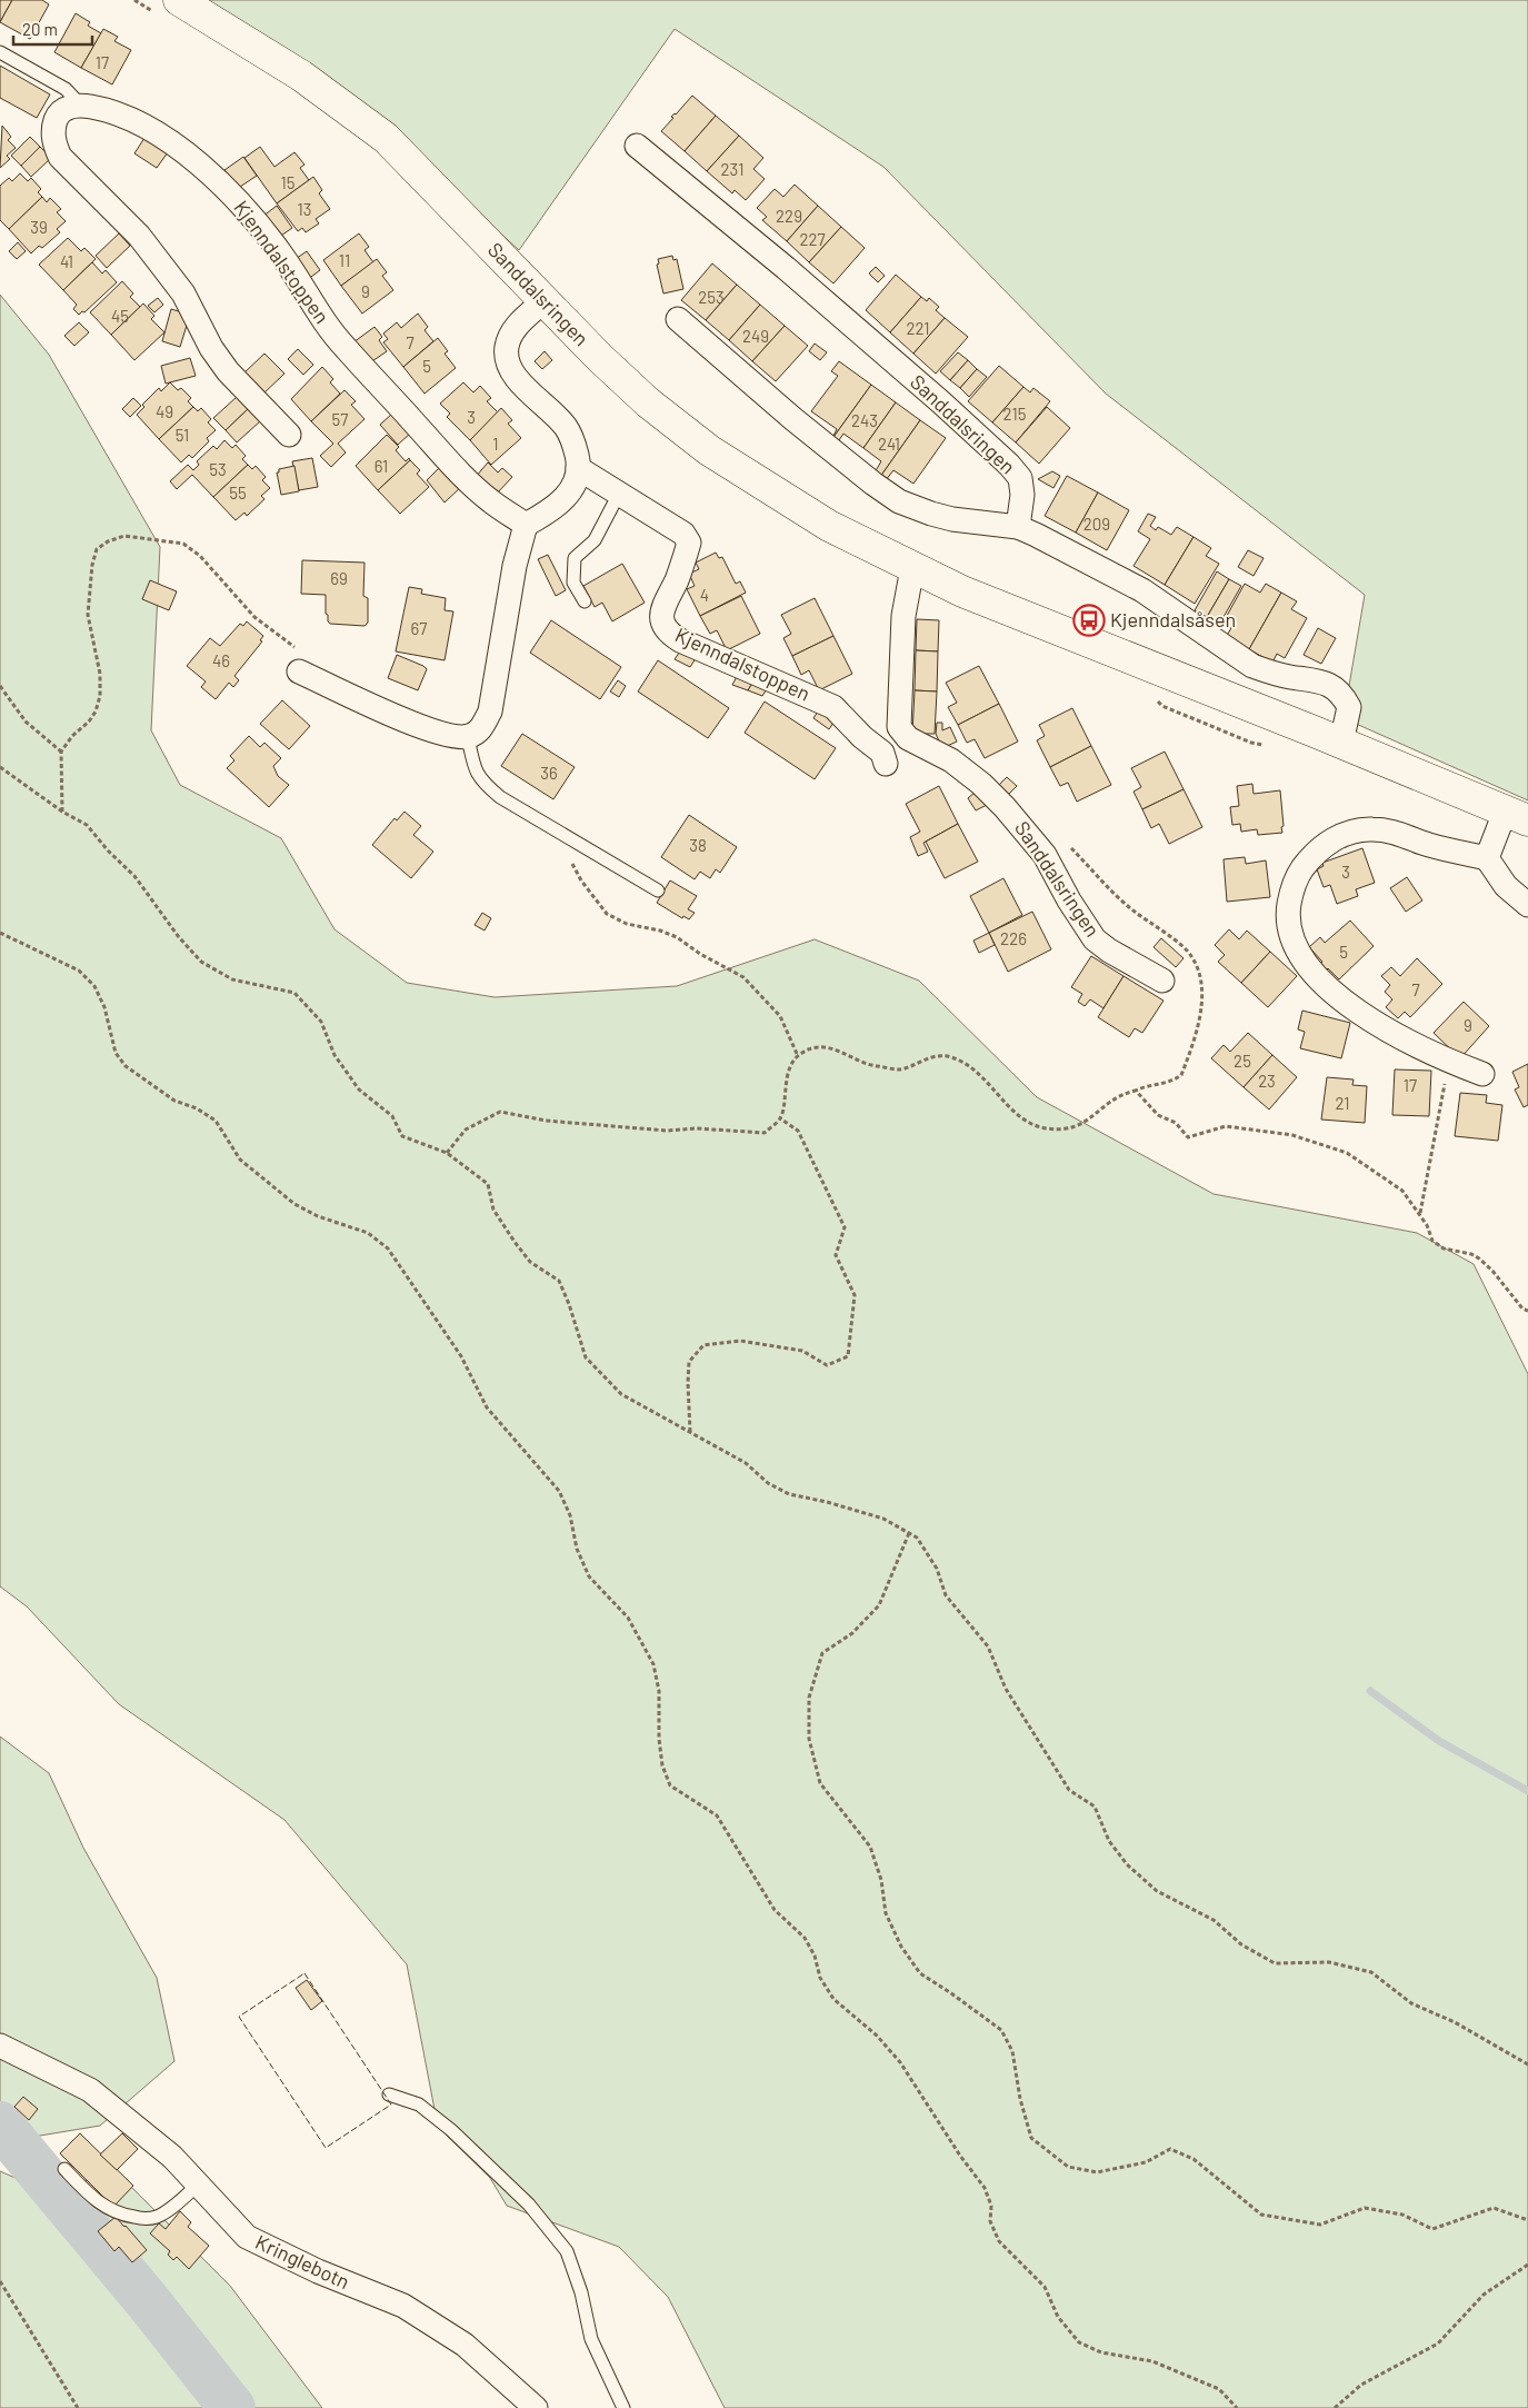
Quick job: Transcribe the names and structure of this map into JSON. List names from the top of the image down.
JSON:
{
  "streets": {
    "main road": ["Sanddalsringen"],
    "street": ["Kjenndalstoppen", "Kringlebotn"]
  },
  "places": {
    "bus stop": ["Kjenndalsåsen"]
  },
  "house_numbers": [
    "17",
    "231",
    "15",
    "13",
    "229",
    "39",
    "227",
    "11",
    "41",
    "9",
    "253",
    "45",
    "221",
    "249",
    "7",
    "5",
    "49",
    "215",
    "3",
    "57",
    "243",
    "51",
    "1",
    "241",
    "61",
    "53",
    "55",
    "209",
    "69",
    "4",
    "67",
    "46",
    "36",
    "38",
    "3",
    "226",
    "5",
    "7",
    "9",
    "25",
    "23",
    "17",
    "21"
  ],
  "scale_bar": "20 m"
}
